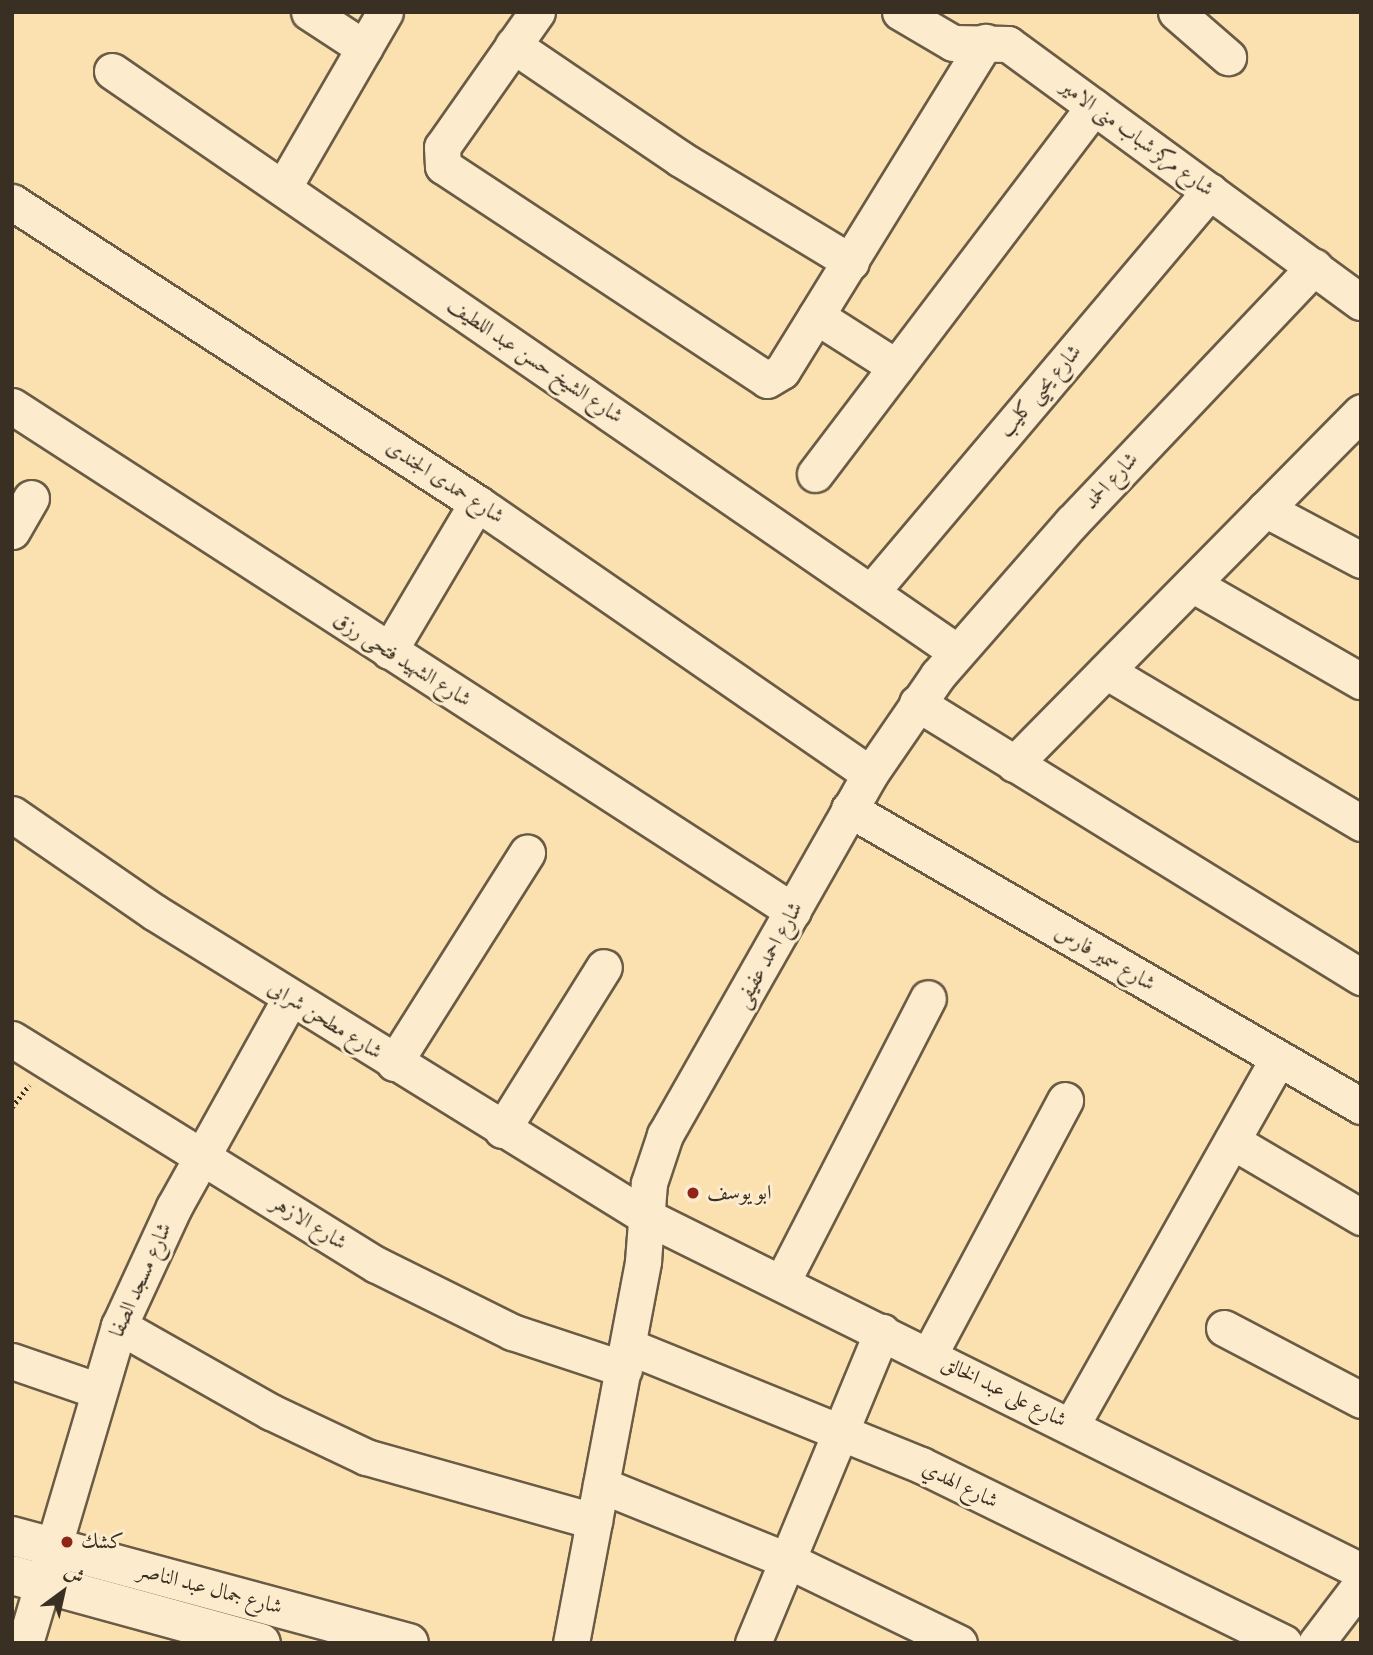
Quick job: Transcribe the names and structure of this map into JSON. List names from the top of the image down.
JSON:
{
  "streets": {
    "main road": ["شارع جمال عبد الناصر"],
    "street": [
      "شارع مركز شباب منى الامير",
      "شارع الشيخ حسن عبد اللطيف",
      "شارع يحيى كليب",
      "شارع الحمد",
      "شارع حمدى الجندى",
      "شارع الشهيد فتحى رزق",
      "شارع احمد عفيفى",
      "شارع سمير فارس",
      "شارع مطحن شرابى",
      "شارع الازهر",
      "شارع مسجد الصفا",
      "شارع على عبد الخالق",
      "شارع الهدي"
    ]
  },
  "crossings": [
    ["شارع مركز شباب منى الامير", "شارع يحيى كليب"],
    ["شارع مركز شباب منى الامير", "شارع الحمد"],
    ["شارع الشيخ حسن عبد اللطيف", "شارع يحيى كليب"],
    ["شارع الشيخ حسن عبد اللطيف", "شارع الحمد"],
    ["شارع الحمد", "شارع احمد عفيفى"],
    ["شارع حمدى الجندى", "شارع احمد عفيفى"],
    ["شارع الشهيد فتحى رزق", "شارع احمد عفيفى"],
    ["شارع احمد عفيفى", "شارع سمير فارس"],
    ["شارع احمد عفيفى", "شارع مطحن شرابى"],
    ["شارع احمد عفيفى", "شارع الازهر"],
    ["شارع احمد عفيفى", "شارع على عبد الخالق"],
    ["شارع احمد عفيفى", "شارع الهدي"],
    ["شارع مطحن شرابى", "شارع مسجد الصفا"],
    ["شارع مطحن شرابى", "شارع على عبد الخالق"],
    ["شارع الازهر", "شارع مسجد الصفا"],
    ["شارع الازهر", "شارع الهدي"],
    ["شارع مسجد الصفا", "شارع جمال عبد الناصر"]
  ],
  "places": ["ابو يوسف", "كشك"],
  "north": "top right"
}
